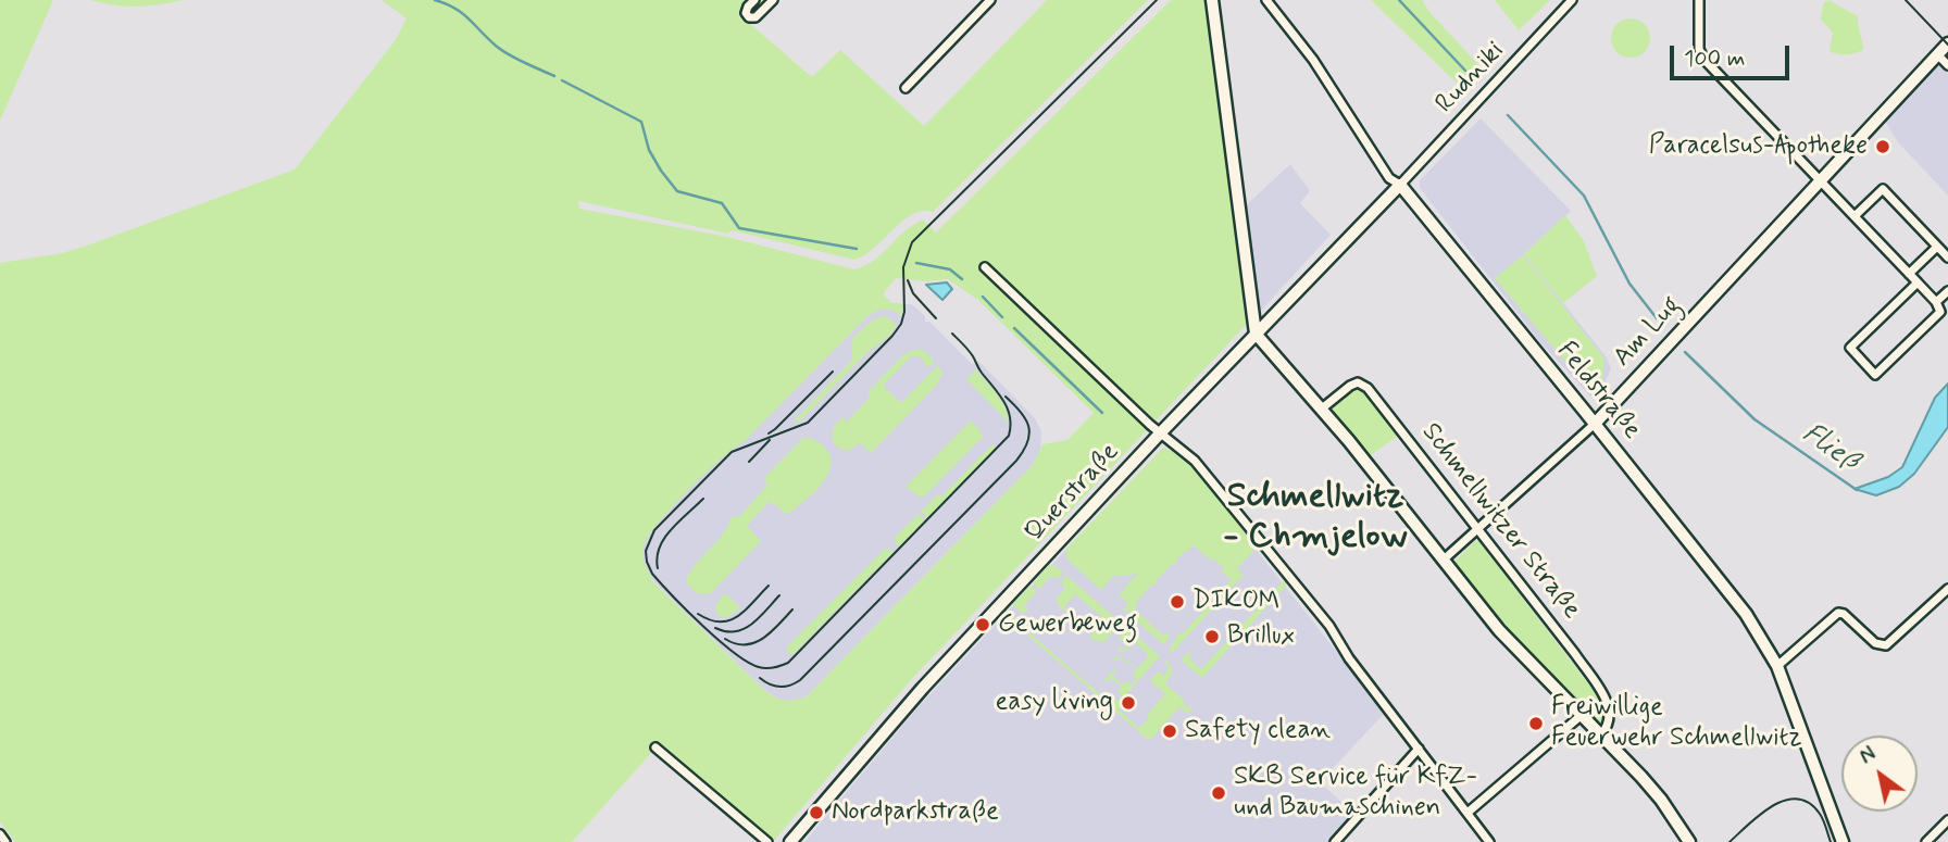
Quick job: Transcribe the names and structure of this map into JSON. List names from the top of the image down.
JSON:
{
  "streets": {
    "street": [
      "Rudniki",
      "Am Lug",
      "Feldstraße",
      "Querstraße",
      "Schmellwitzer Straße"
    ]
  },
  "crossings": [
    ["Rudniki", "Feldstraße"],
    ["Rudniki", "Querstraße"],
    ["Am Lug", "Feldstraße"],
    ["Am Lug", "Schmellwitzer Straße"],
    ["Feldstraße", "Querstraße"]
  ],
  "districts": ["Schmellwitz - Chmjelow"],
  "water": ["Fließ"],
  "places": [
    "Paracelsus-Apotheke",
    "DIKOM",
    "Gewerbeweg",
    "Brillux",
    "easy living",
    "Freiwillige Feuerwehr Schmellwitz",
    "Safety clean",
    "SKB Service für KfZ- und Baumaschinen",
    "Nordparkstraße"
  ],
  "scale_bar": "100 m",
  "north": "top left"
}
